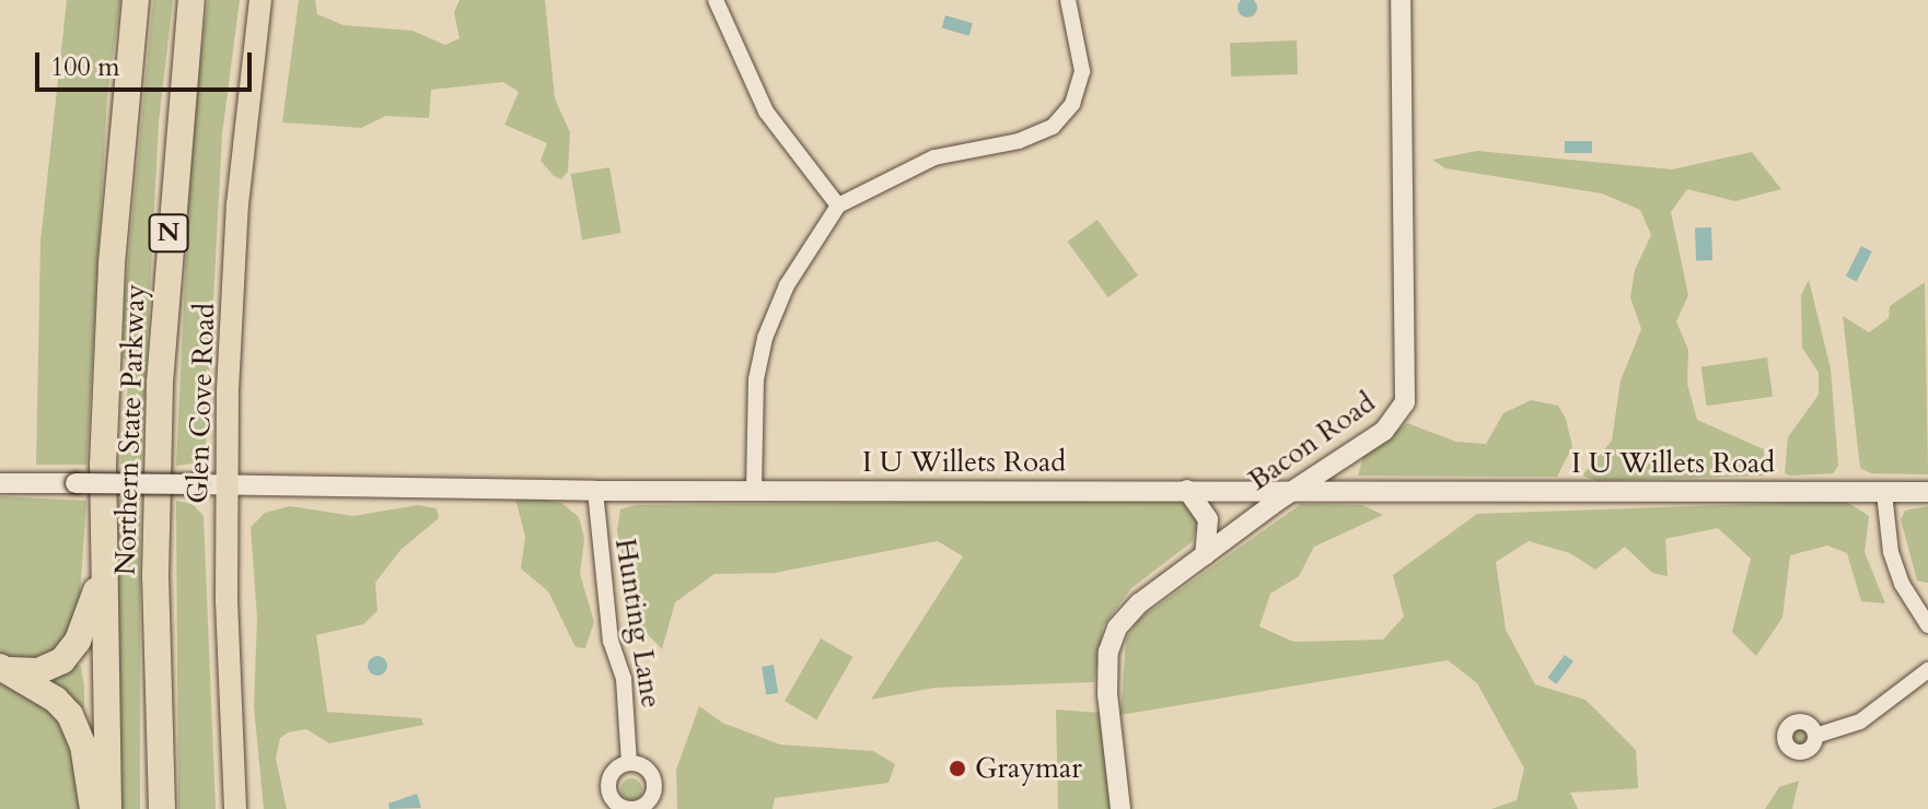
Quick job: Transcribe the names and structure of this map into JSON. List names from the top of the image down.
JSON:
{
  "streets": {
    "highway": ["N", "Northern State Parkway"],
    "main road": ["Glen Cove Road"],
    "street": ["Bacon Road", "I U Willets Road", "Hunting Lane"]
  },
  "crossings": [
    ["Glen Cove Road", "I U Willets Road"],
    ["Bacon Road", "I U Willets Road"],
    ["I U Willets Road", "Hunting Lane"]
  ],
  "places": ["Graymar"],
  "scale_bar": "100 m"
}
